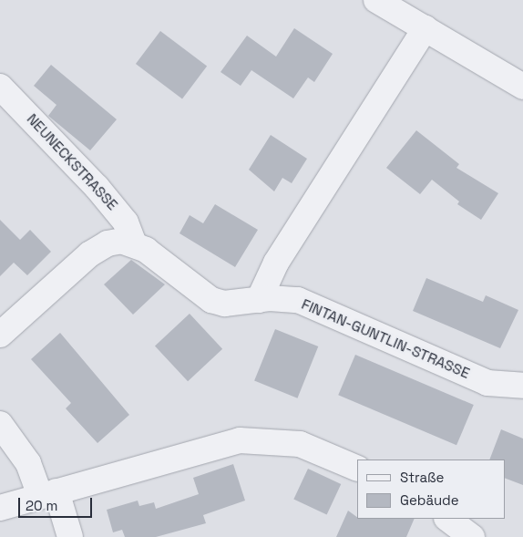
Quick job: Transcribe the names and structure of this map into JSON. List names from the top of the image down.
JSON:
{
  "streets": {
    "street": ["NEUNECKSTRASSE", "FINTAN-GUNTLIN-STRASSE"]
  },
  "crossings": [
    ["NEUNECKSTRASSE", "FINTAN-GUNTLIN-STRASSE"]
  ],
  "legend": ["Straße", "Gebäude"],
  "scale_bar": "20 m"
}
